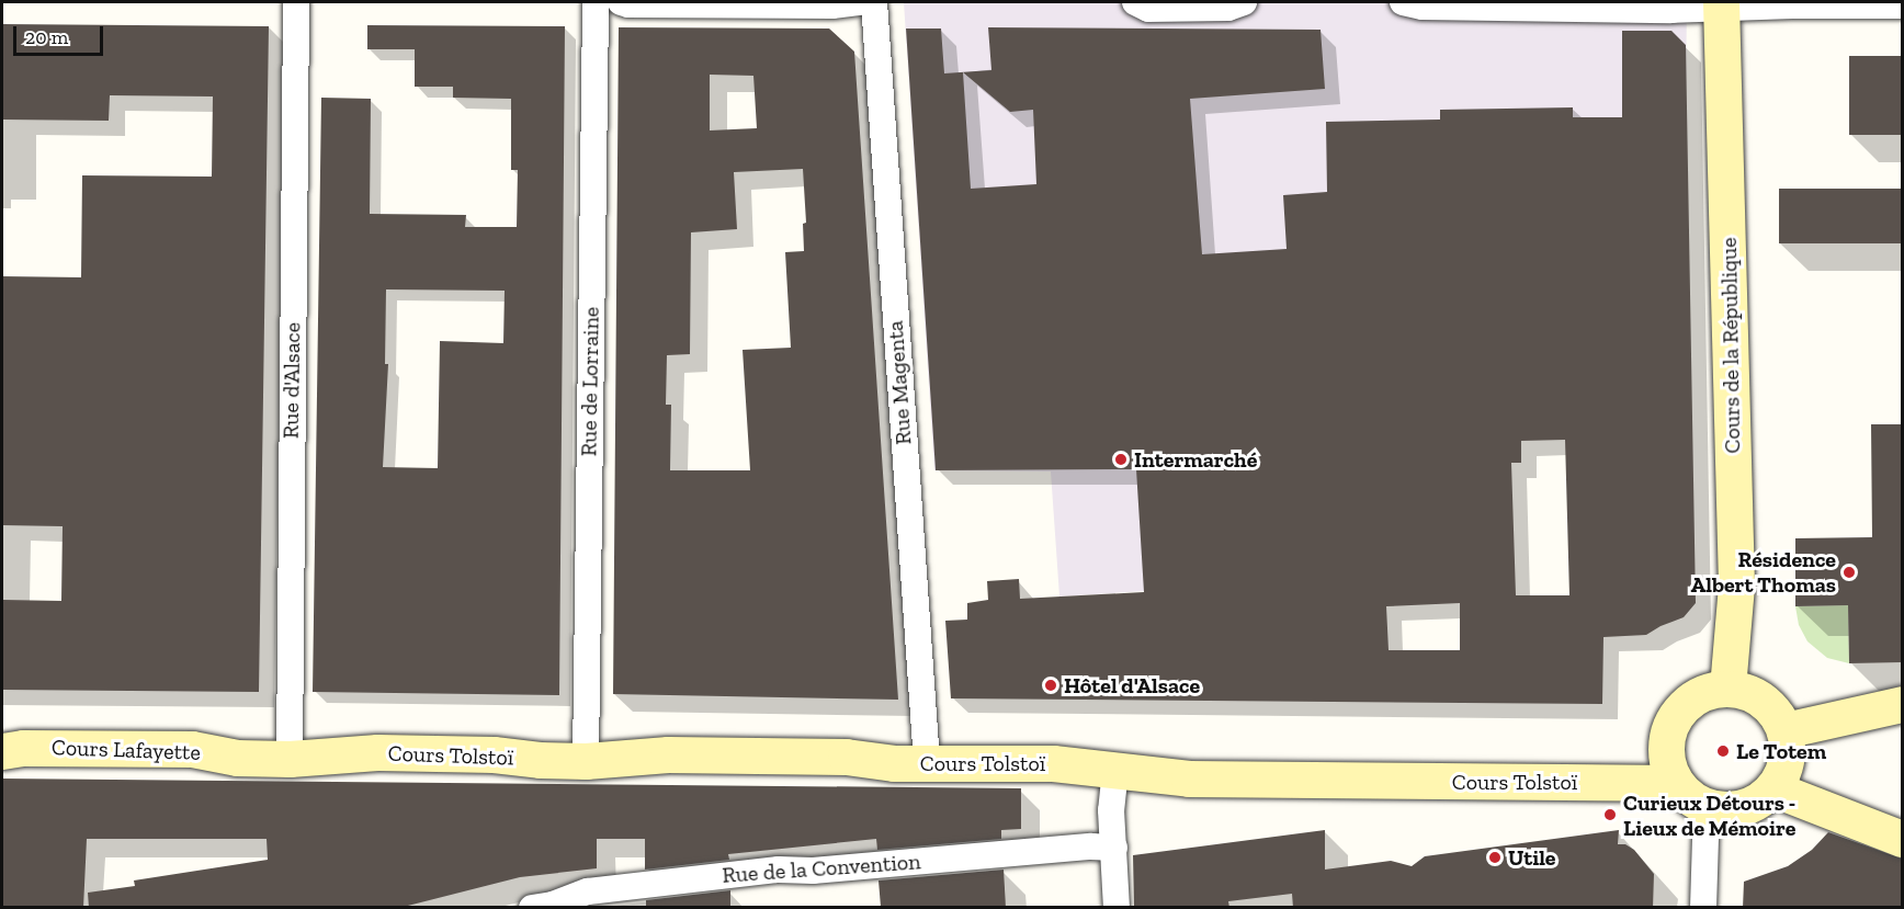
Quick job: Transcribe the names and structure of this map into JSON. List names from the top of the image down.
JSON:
{
  "streets": {
    "main road": ["Cours de la République", "Cours Lafayette", "Cours Tolstoï"],
    "street": [
      "Rue d'Alsace",
      "Rue de Lorraine",
      "Rue Magenta",
      "Rue de la Convention"
    ]
  },
  "crossings": [
    ["Cours de la République", "Cours Tolstoï"],
    ["Rue d'Alsace", "Cours Lafayette"],
    ["Rue d'Alsace", "Cours Tolstoï"],
    ["Rue de Lorraine", "Cours Tolstoï"],
    ["Rue Magenta", "Cours Tolstoï"],
    ["Cours Lafayette", "Cours Tolstoï"]
  ],
  "places": [
    "Intermarché",
    "Résidence Albert Thomas",
    "Hôtel d'Alsace",
    "Le Totem",
    "Curieux Détours - Lieux de Mémoire",
    "Utile"
  ],
  "scale_bar": "20 m"
}
